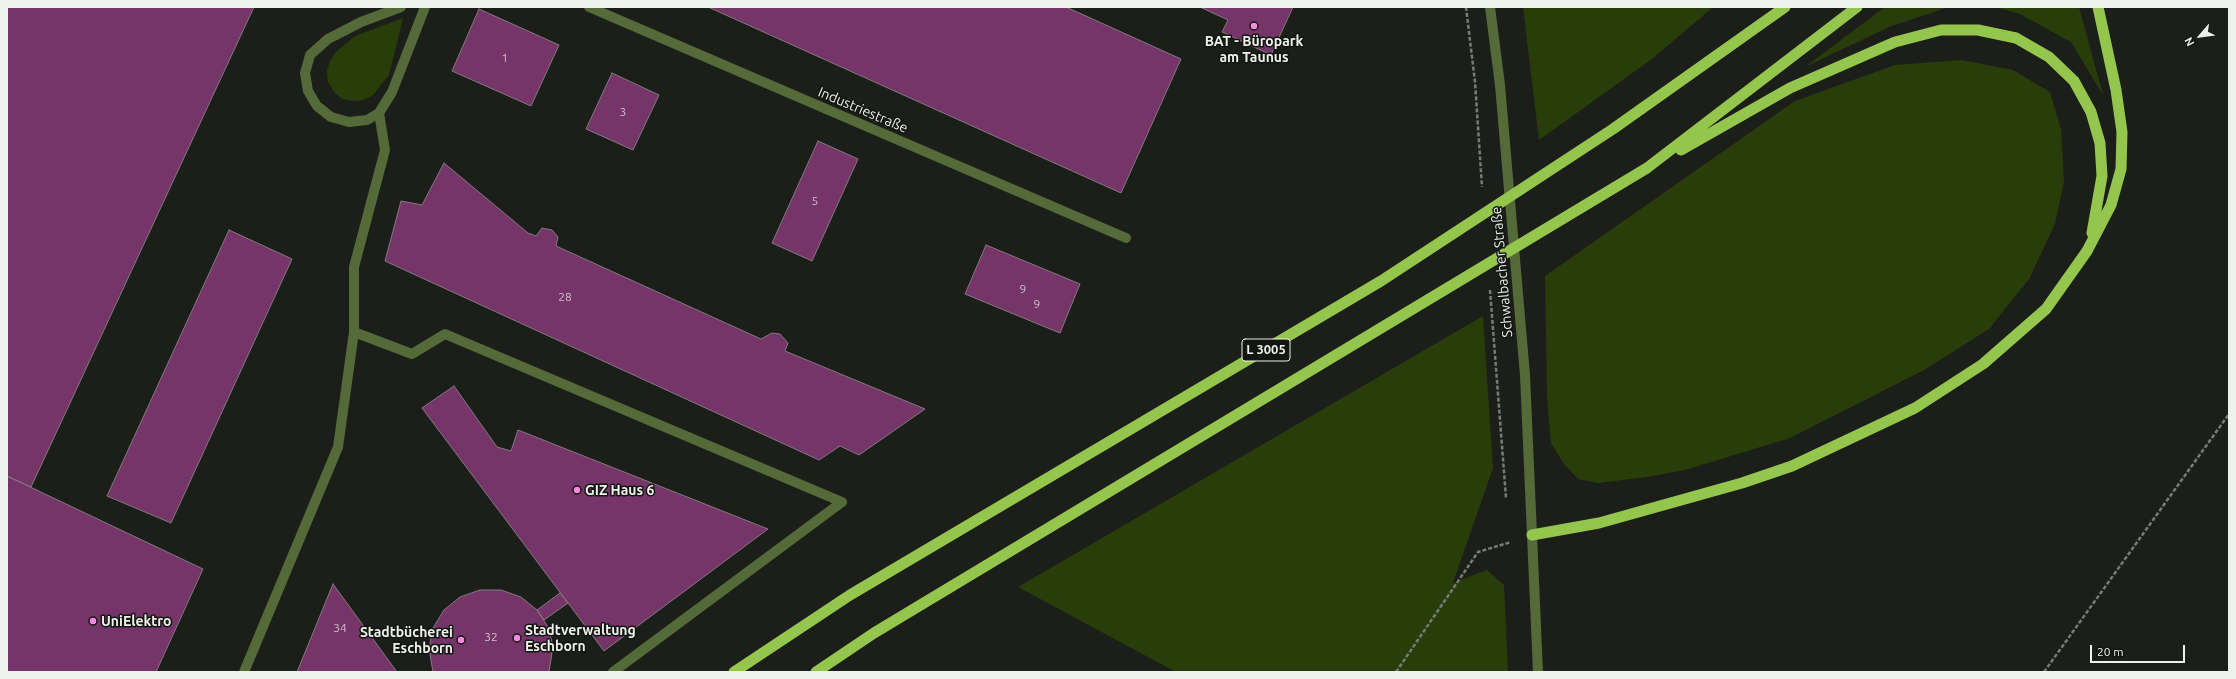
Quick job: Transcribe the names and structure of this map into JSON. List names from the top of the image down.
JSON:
{
  "streets": {
    "highway": ["L 3005"],
    "street": ["Industriestraße", "Schwalbacher Straße"]
  },
  "places": [
    "BAT - Büropark am Taunus",
    "GIZ Haus 6",
    "UniElektro",
    "Stadtverwaltung Eschborn",
    "Stadtbücherei Eschborn"
  ],
  "house_numbers": [
    "1",
    "3",
    "5",
    "9",
    "28",
    "9",
    "34",
    "32"
  ],
  "scale_bar": "20 m",
  "north": "bottom left"
}
